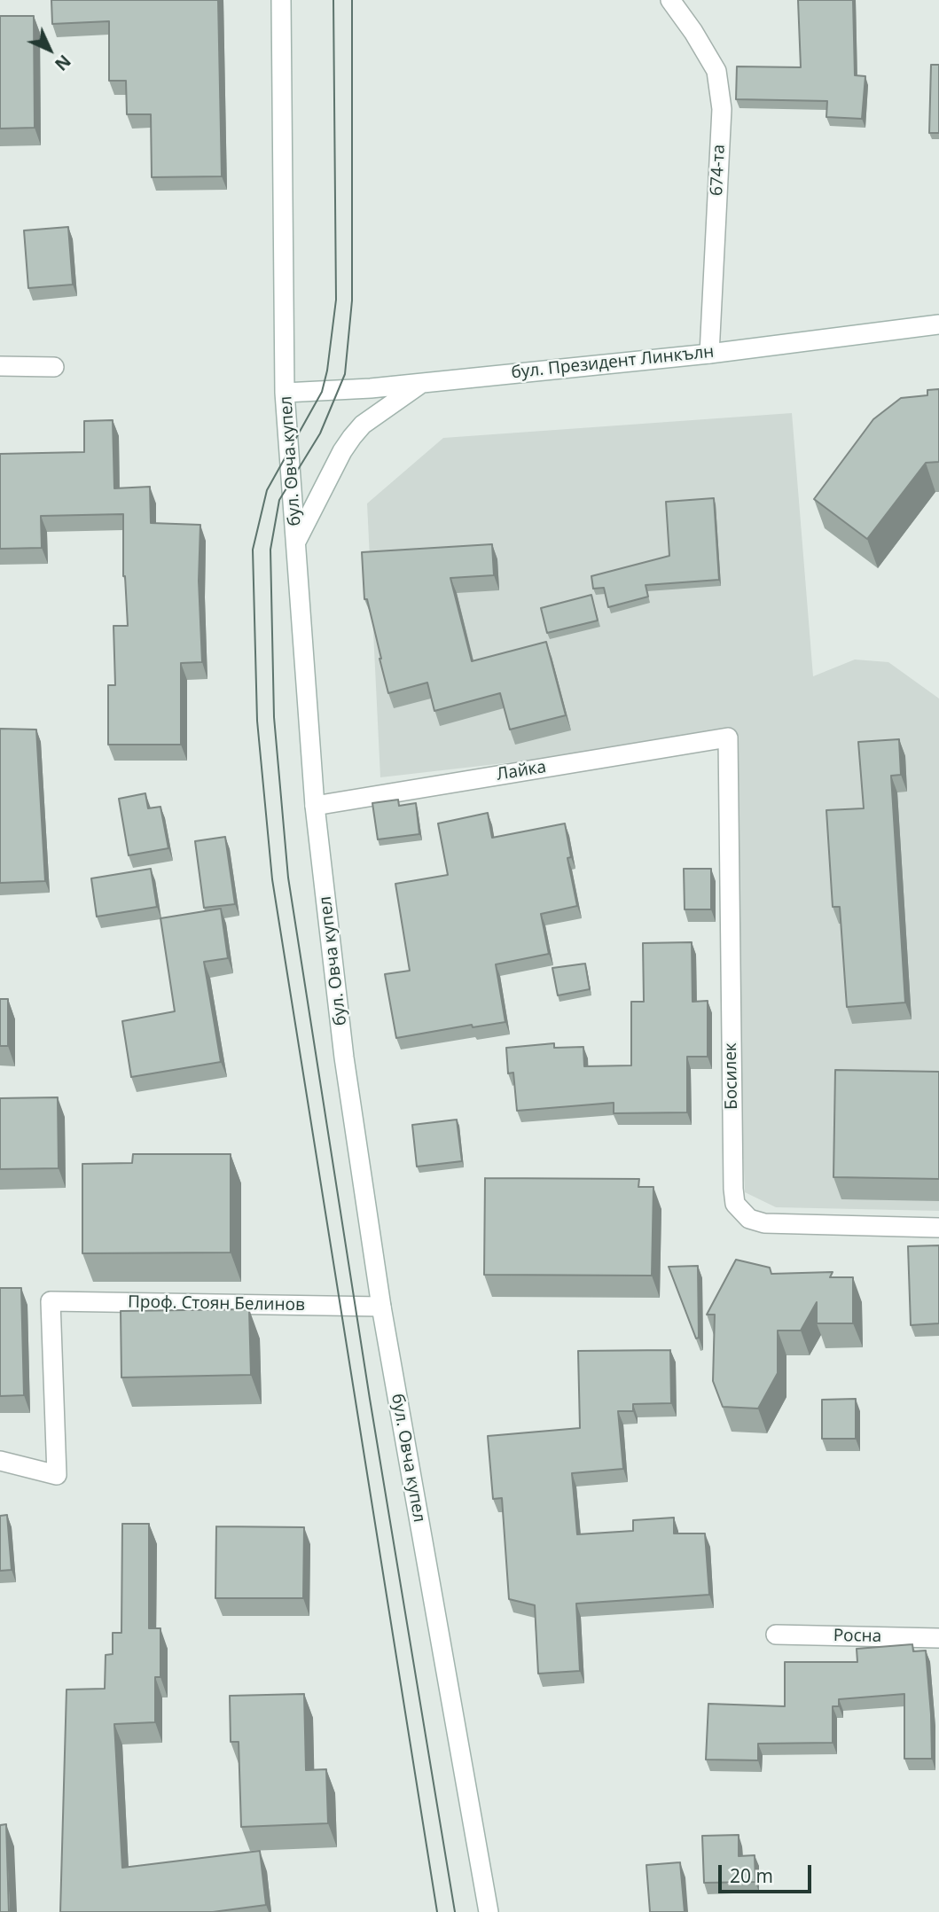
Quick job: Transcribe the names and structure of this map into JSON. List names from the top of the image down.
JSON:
{
  "streets": {
    "street": [
      "674-та",
      "бул. Президент Линкълн",
      "бул. Овча купел",
      "Лайка",
      "Босилек",
      "Проф. Стоян Белинов",
      "Росна"
    ]
  },
  "crossings": [
    ["674-та", "бул. Президент Линкълн"],
    ["бул. Президент Линкълн", "бул. Овча купел"],
    ["бул. Овча купел", "Лайка"],
    ["бул. Овча купел", "Проф. Стоян Белинов"],
    ["Лайка", "Босилек"]
  ],
  "scale_bar": "20 m",
  "north": "bottom right"
}
